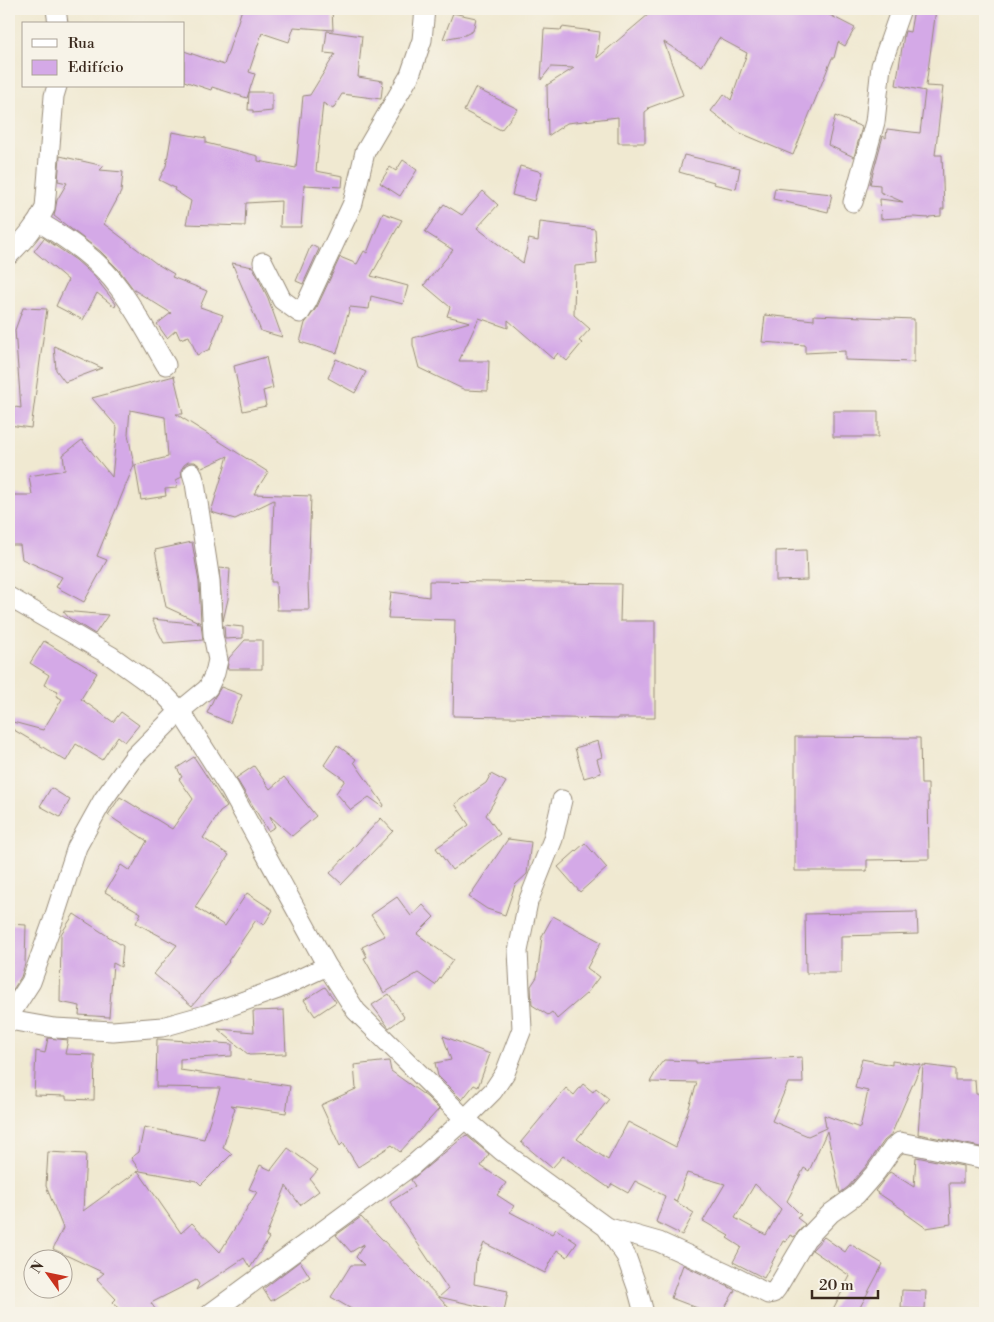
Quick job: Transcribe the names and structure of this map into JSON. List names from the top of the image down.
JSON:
{
  "legend": ["Rua", "Edifício"],
  "scale_bar": "20 m",
  "north": "top left"
}
